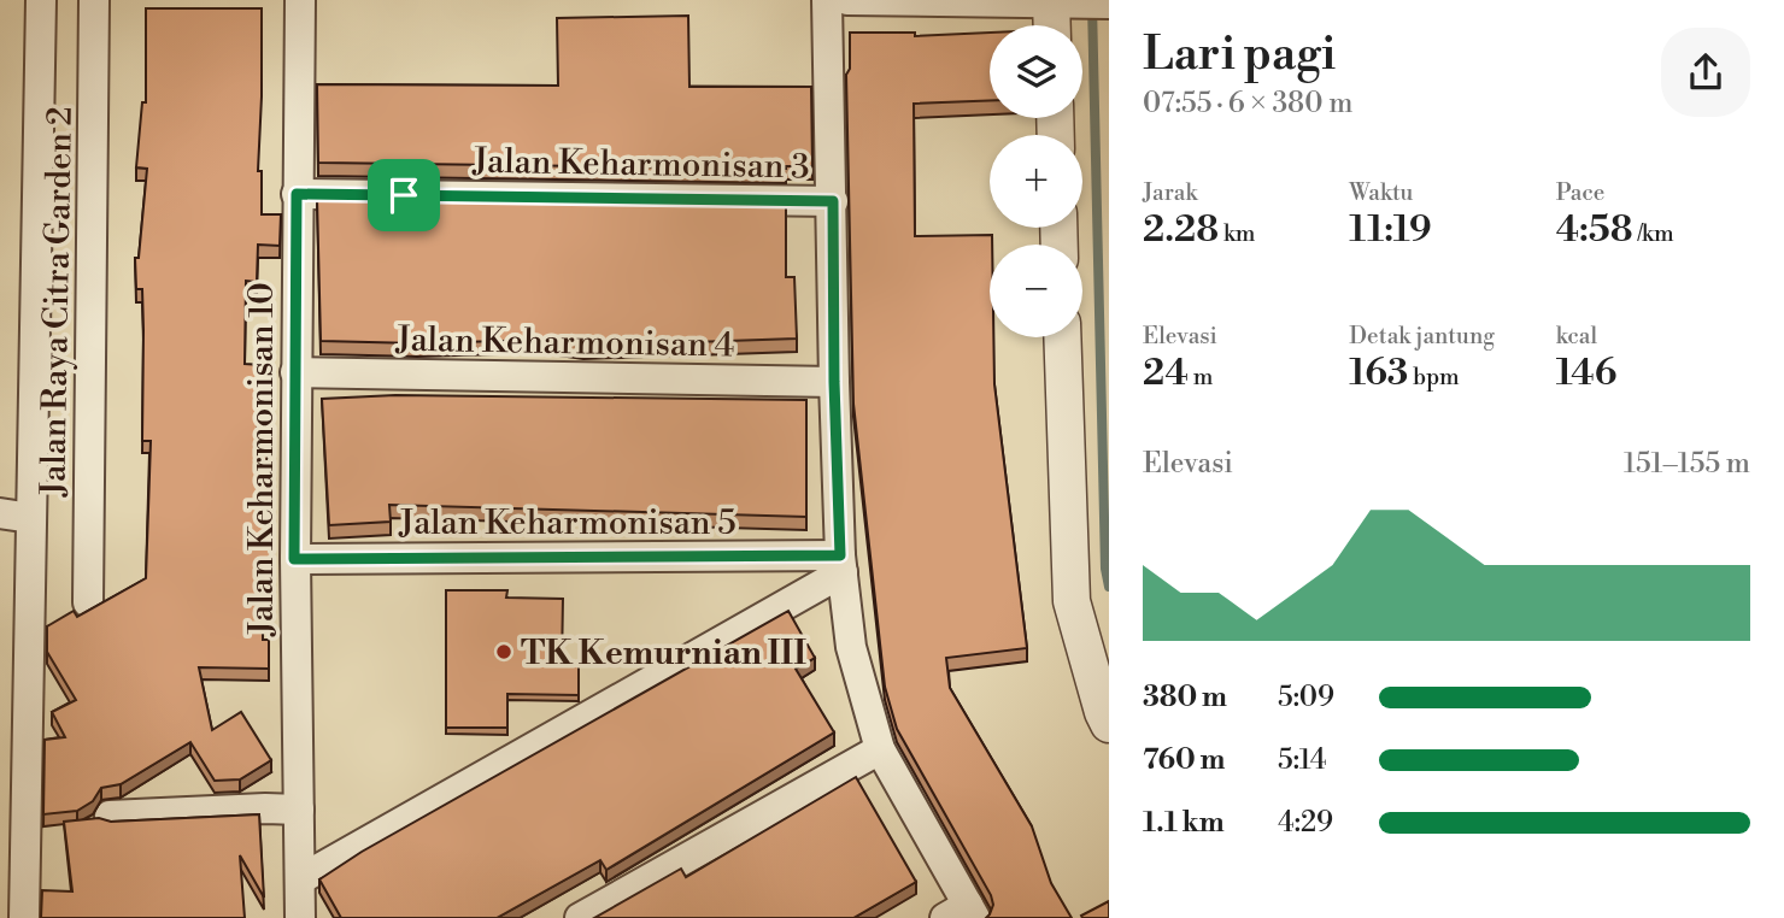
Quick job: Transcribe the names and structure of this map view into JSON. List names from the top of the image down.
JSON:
{
  "streets": {
    "street": [
      "Jalan Keharmonisan 3",
      "Jalan Raya Citra Garden 2",
      "Jalan Keharmonisan 4",
      "Jalan Keharmonisan 10",
      "Jalan Keharmonisan 5"
    ]
  },
  "crossings": [
    ["Jalan Keharmonisan 3", "Jalan Keharmonisan 10"],
    ["Jalan Keharmonisan 4", "Jalan Keharmonisan 10"],
    ["Jalan Keharmonisan 10", "Jalan Keharmonisan 5"]
  ],
  "places": ["TK Kemurnian III"],
  "page": {
    "heading": ["Lari pagi", "07:55 · 6 × 380 m"],
    "map_buttons": ["+", "−"],
    "stats": [
      ["Jarak", "2.28 km"],
      ["Waktu", "11:19"],
      ["Pace", "4:58 /km"],
      ["Elevasi", "24 m"],
      ["Detak jantung", "163 bpm"],
      ["kcal", "146"]
    ],
    "chart": ["Elevasi", "151–155 m"],
    "list": [
      {
        "name": "380 m",
        "note": "5:09"
      },
      {
        "name": "760 m",
        "note": "5:14"
      },
      {
        "name": "1.1 km",
        "note": "4:29"
      }
    ]
  }
}
